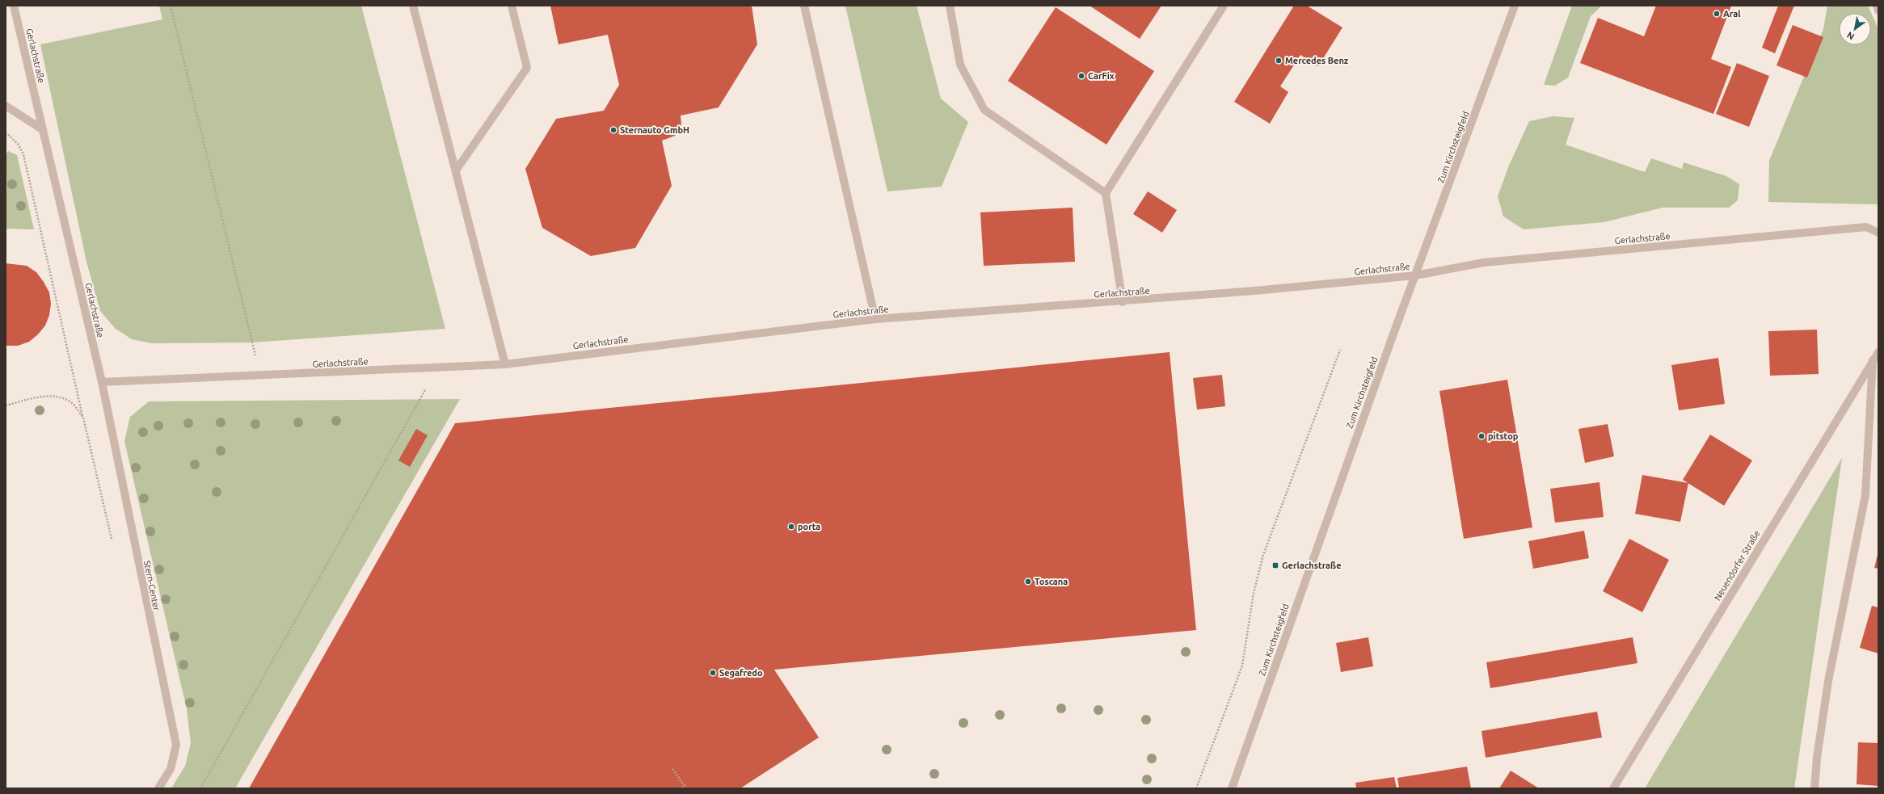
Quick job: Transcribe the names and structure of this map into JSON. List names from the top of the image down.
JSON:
{
  "streets": {
    "street": [
      "Gerlachstraße",
      "Zum Kirchsteigfeld",
      "Neuendorfer Straße",
      "Stern-Center"
    ]
  },
  "crossings": [
    ["Gerlachstraße", "Zum Kirchsteigfeld"],
    ["Gerlachstraße", "Stern-Center"]
  ],
  "places": {
    "other": [
      "Aral",
      "Mercedes Benz",
      "CarFix",
      "Sternauto GmbH",
      "pitstop",
      "porta",
      "Toscana",
      "Segafredo"
    ],
    "transit": ["Gerlachstraße"]
  },
  "north": "bottom left"
}
